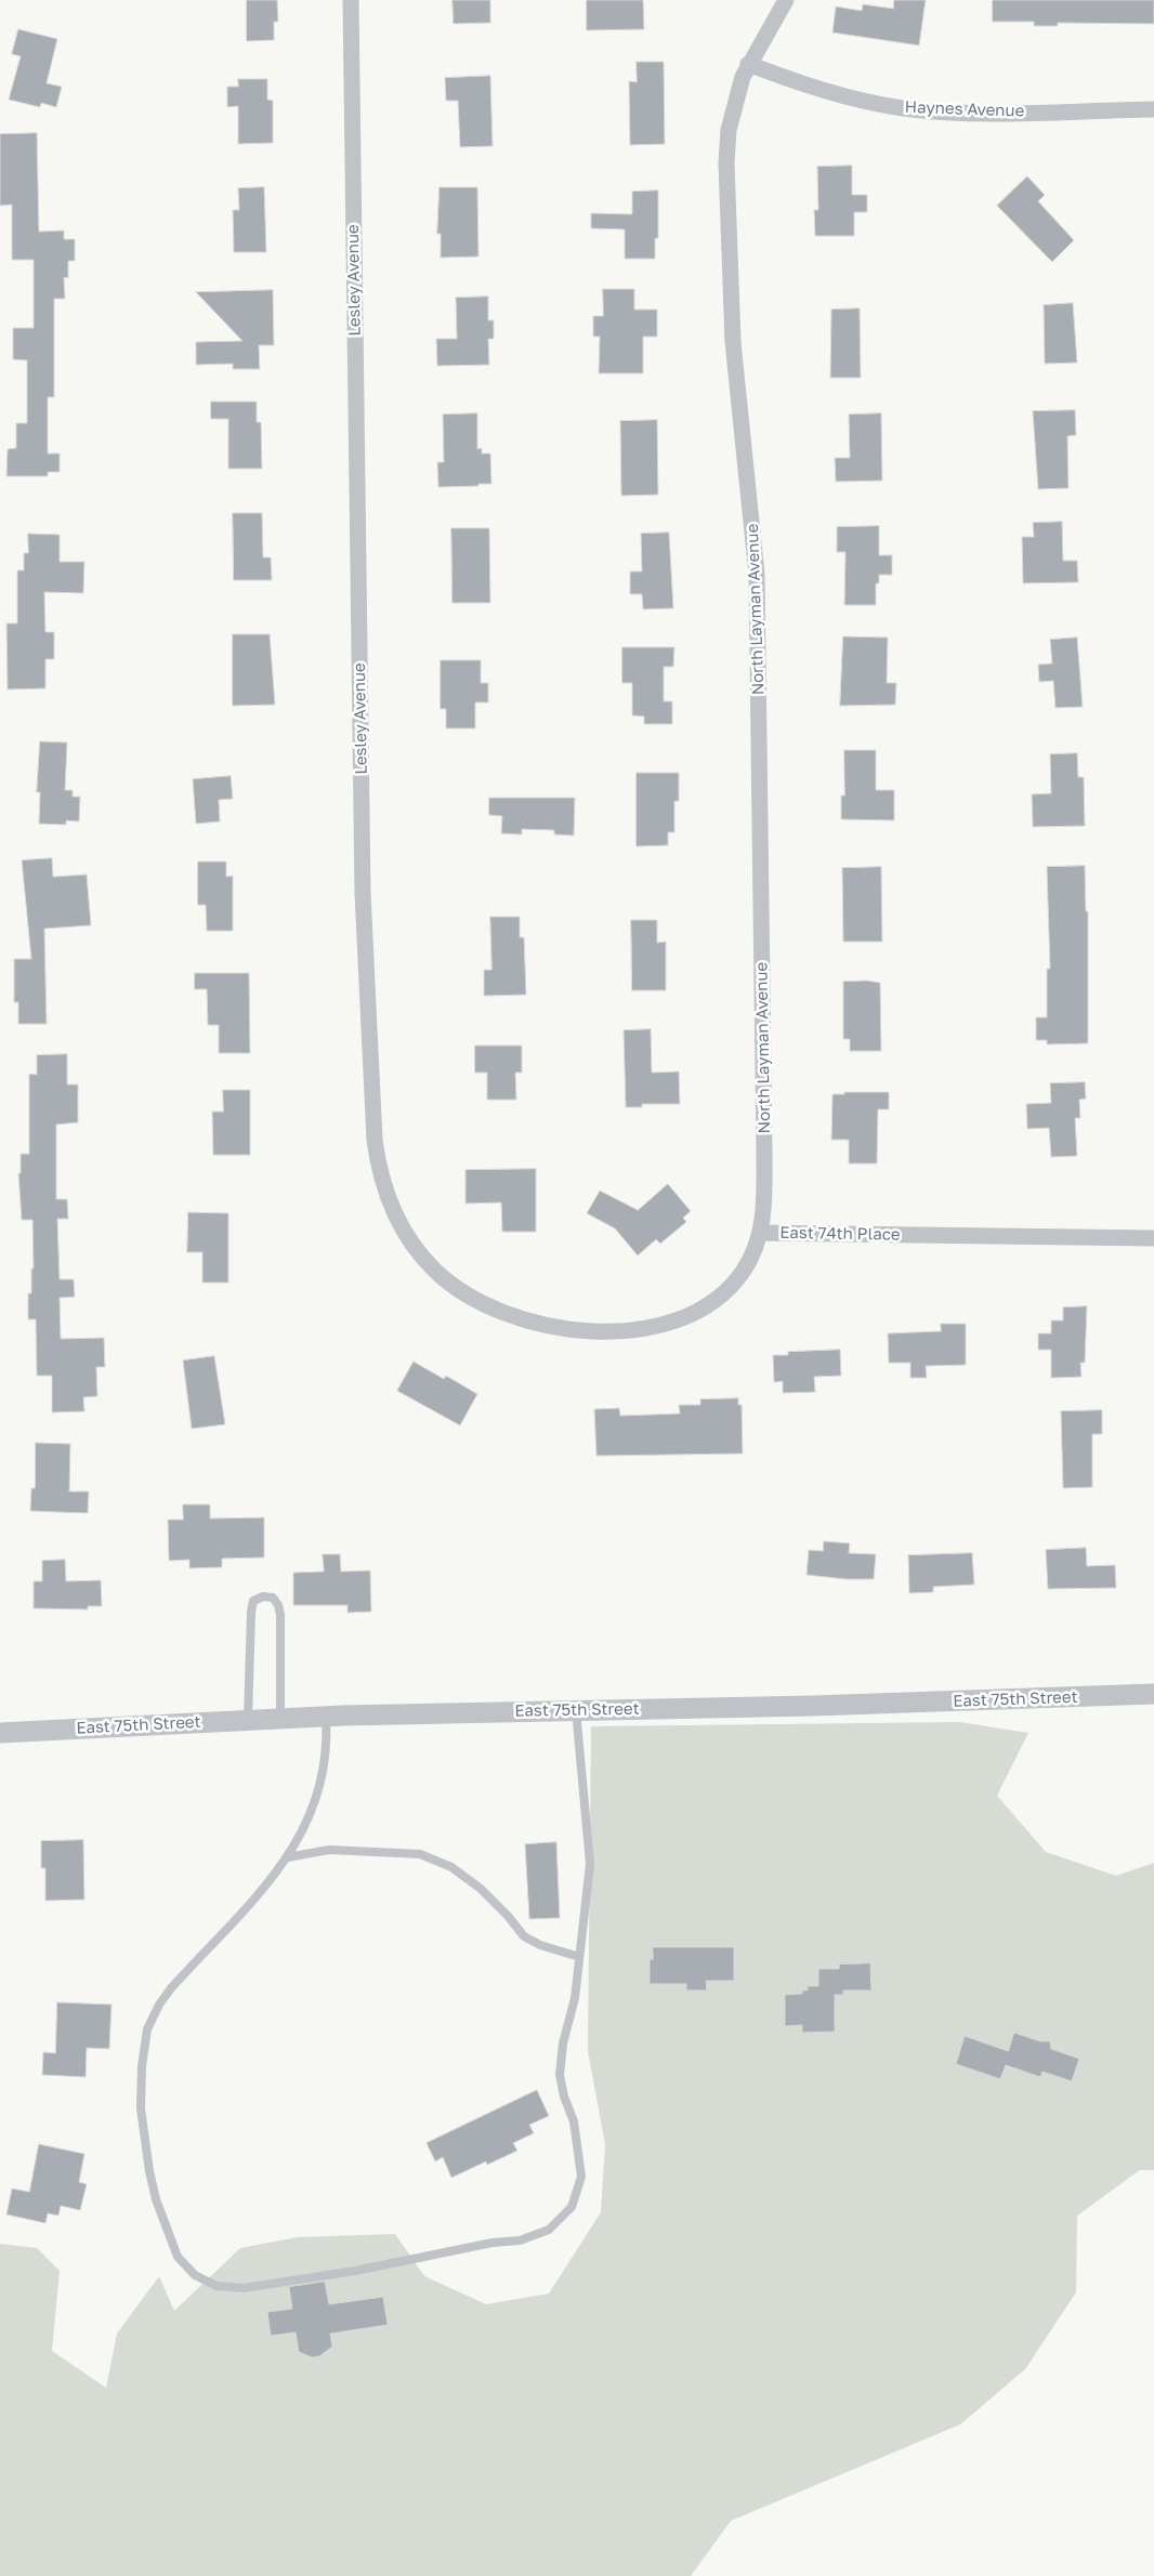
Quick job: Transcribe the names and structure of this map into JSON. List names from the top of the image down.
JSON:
{
  "streets": {
    "street": [
      "Haynes Avenue",
      "Lesley Avenue",
      "North Layman Avenue",
      "East 74th Place",
      "East 75th Street"
    ]
  },
  "crossings": [
    ["Haynes Avenue", "North Layman Avenue"],
    ["Lesley Avenue", "East 74th Place"],
    ["North Layman Avenue", "East 74th Place"]
  ]
}
